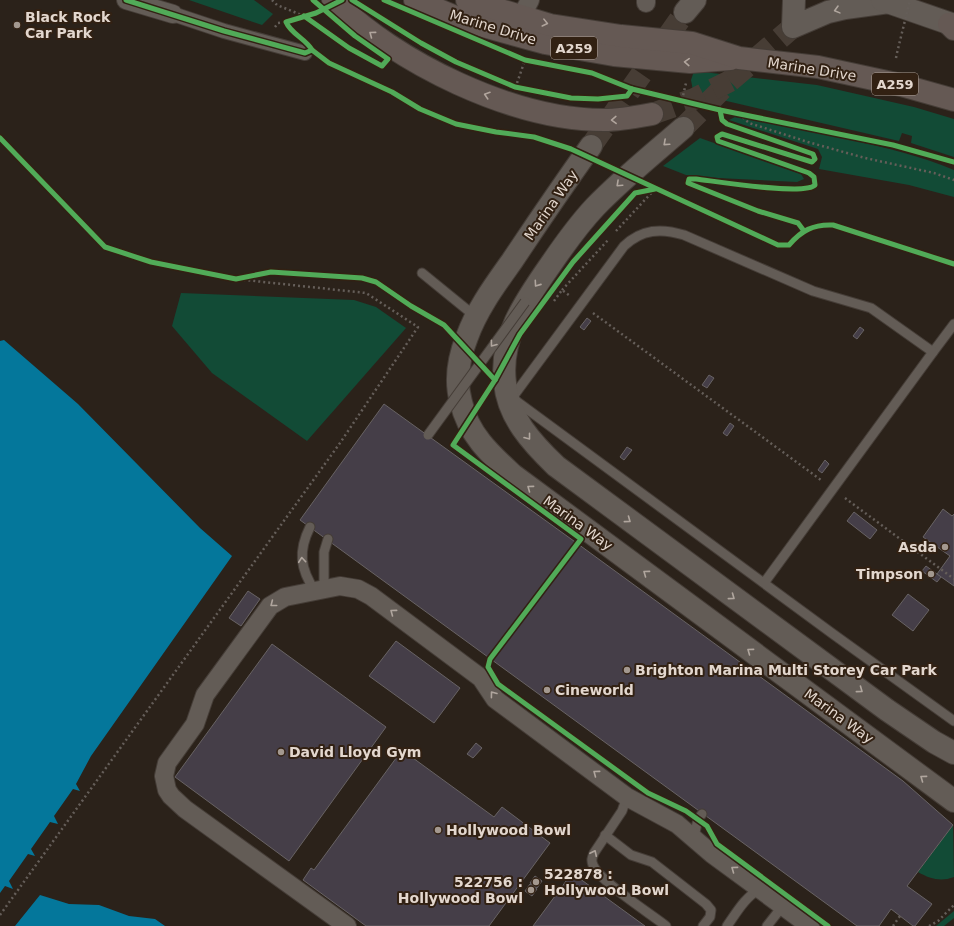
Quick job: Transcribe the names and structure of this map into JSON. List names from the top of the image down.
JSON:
{
  "streets": {
    "main road": ["Marine Drive", "A259"],
    "street": ["Marina Way"]
  },
  "places": [
    "Black Rock Car Park",
    "Asda",
    "Timpson",
    "Brighton Marina Multi Storey Car Park",
    "Cineworld",
    "David Lloyd Gym",
    "Hollywood Bowl",
    "522878 : Hollywood Bowl",
    "522756 : Hollywood Bowl"
  ]
}
